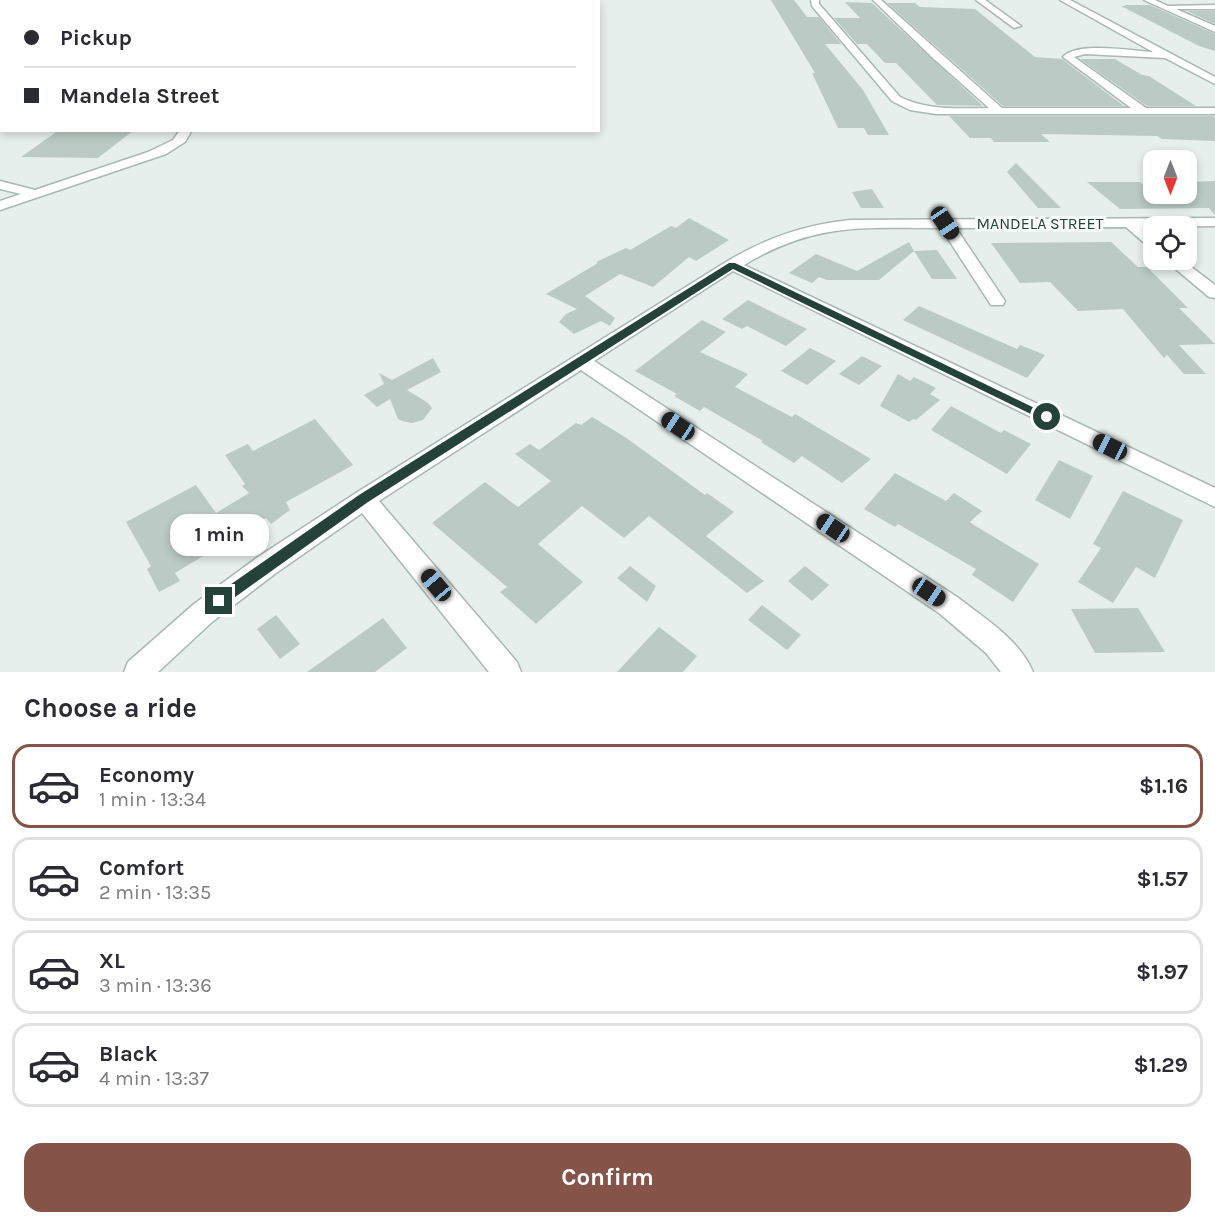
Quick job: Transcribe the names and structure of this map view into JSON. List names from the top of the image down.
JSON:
{
  "streets": {
    "street": ["MANDELA STREET"]
  },
  "north": "bottom",
  "page": {
    "banner": ["Pickup", "Mandela Street"],
    "bubble": "1 min",
    "heading": "Choose a ride",
    "list": [
      {
        "name": "Economy",
        "note": "1 min · 13:34",
        "value": "$1.16"
      },
      {
        "name": "Comfort",
        "note": "2 min · 13:35",
        "value": "$1.57"
      },
      {
        "name": "XL",
        "note": "3 min · 13:36",
        "value": "$1.97"
      },
      {
        "name": "Black",
        "note": "4 min · 13:37",
        "value": "$1.29"
      }
    ],
    "buttons": "Confirm"
  }
}
